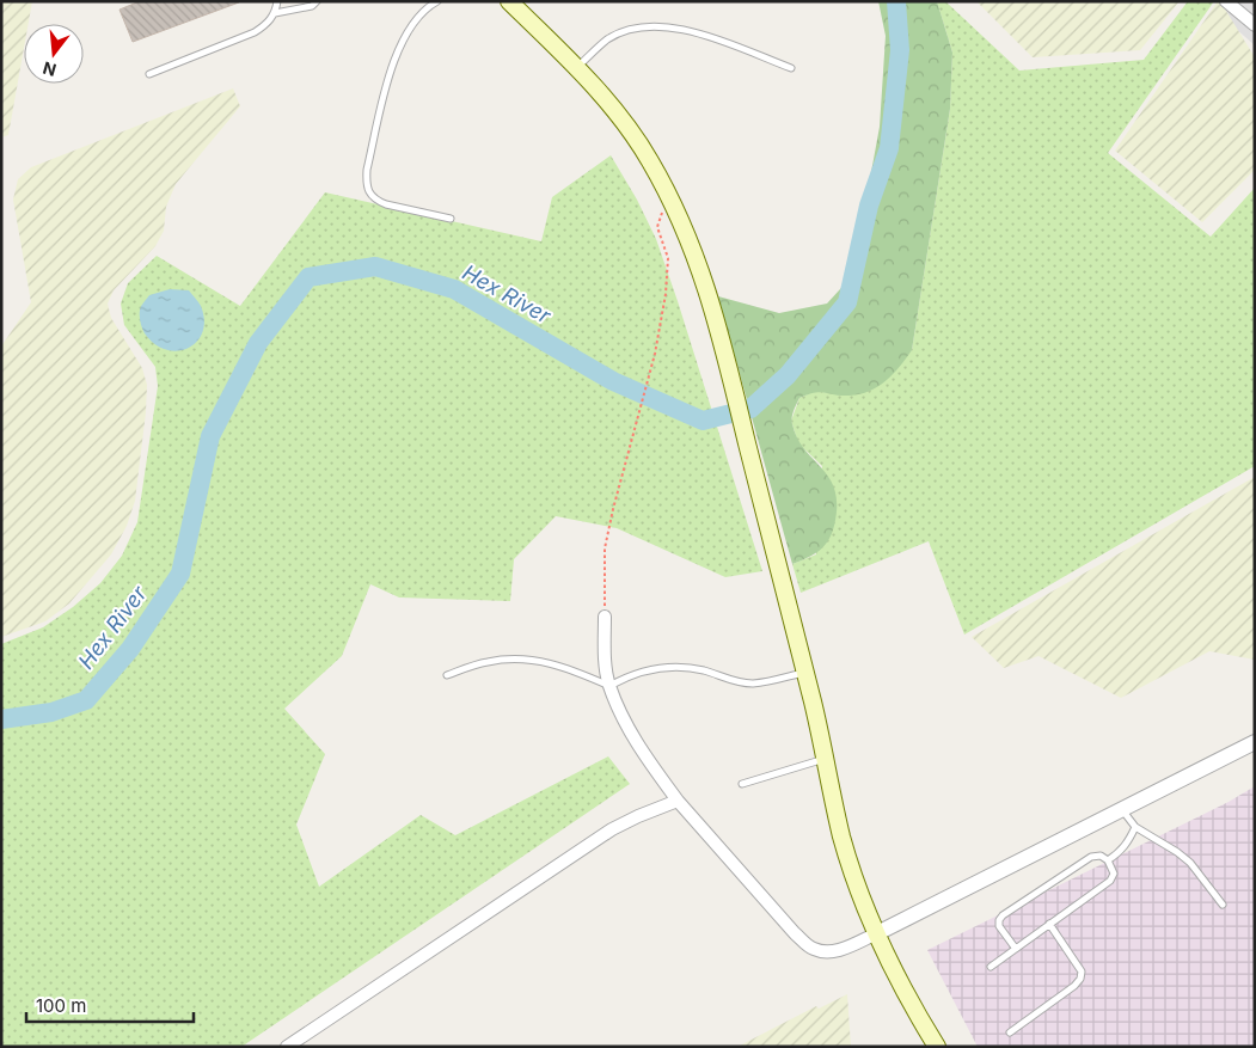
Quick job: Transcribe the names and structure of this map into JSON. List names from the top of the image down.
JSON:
{
  "water": ["Hex River"],
  "scale_bar": "100 m",
  "north": "bottom"
}
